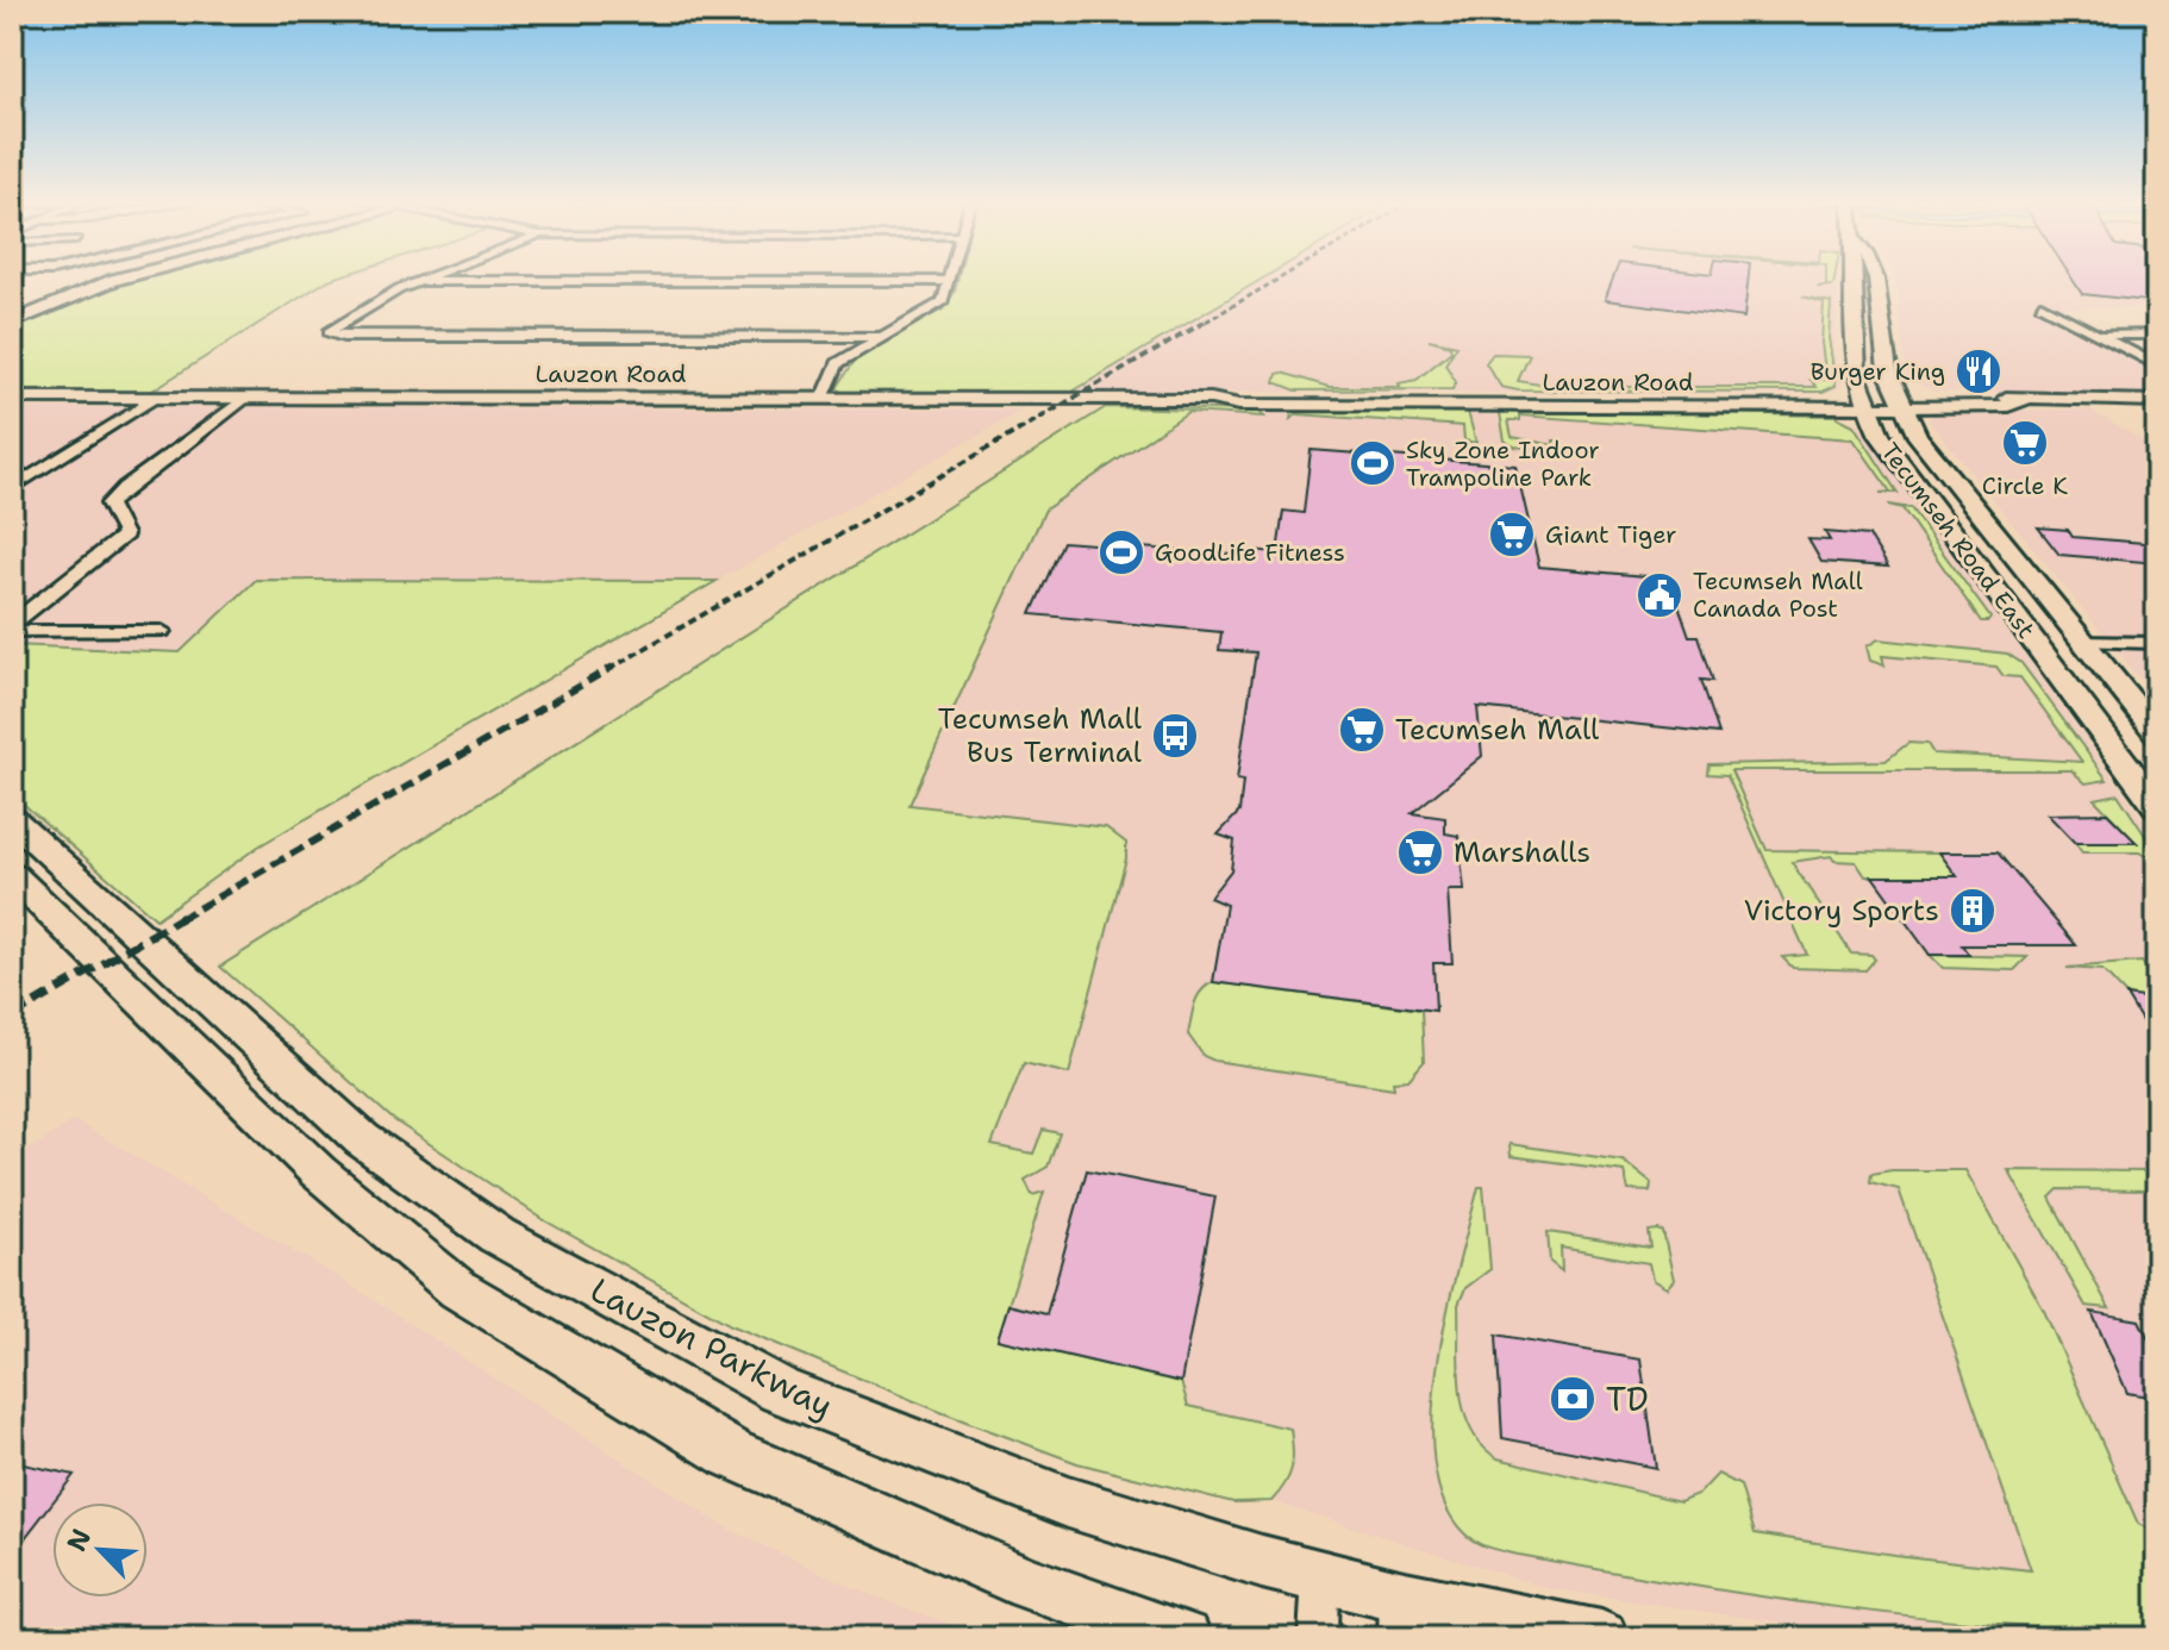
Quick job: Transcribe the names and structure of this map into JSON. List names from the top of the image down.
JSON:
{
  "streets": {
    "main road": ["Tecumseh Road East", "Lauzon Parkway"],
    "street": ["Lauzon Road"]
  },
  "crossings": [
    ["Lauzon Road", "Tecumseh Road East"]
  ],
  "places": {
    "restaurant": ["Burger King"],
    "supermarket": [
      "Circle K",
      "Giant Tiger",
      "Tecumseh Mall",
      "Marshalls"
    ],
    "sports": ["Sky Zone Indoor Trampoline Park", "GoodLife Fitness"],
    "public building": ["Tecumseh Mall Canada Post"],
    "bus stop": ["Tecumseh Mall Bus Terminal"],
    "building": ["Victory Sports"],
    "bank": ["TD"]
  },
  "north": "top left"
}
